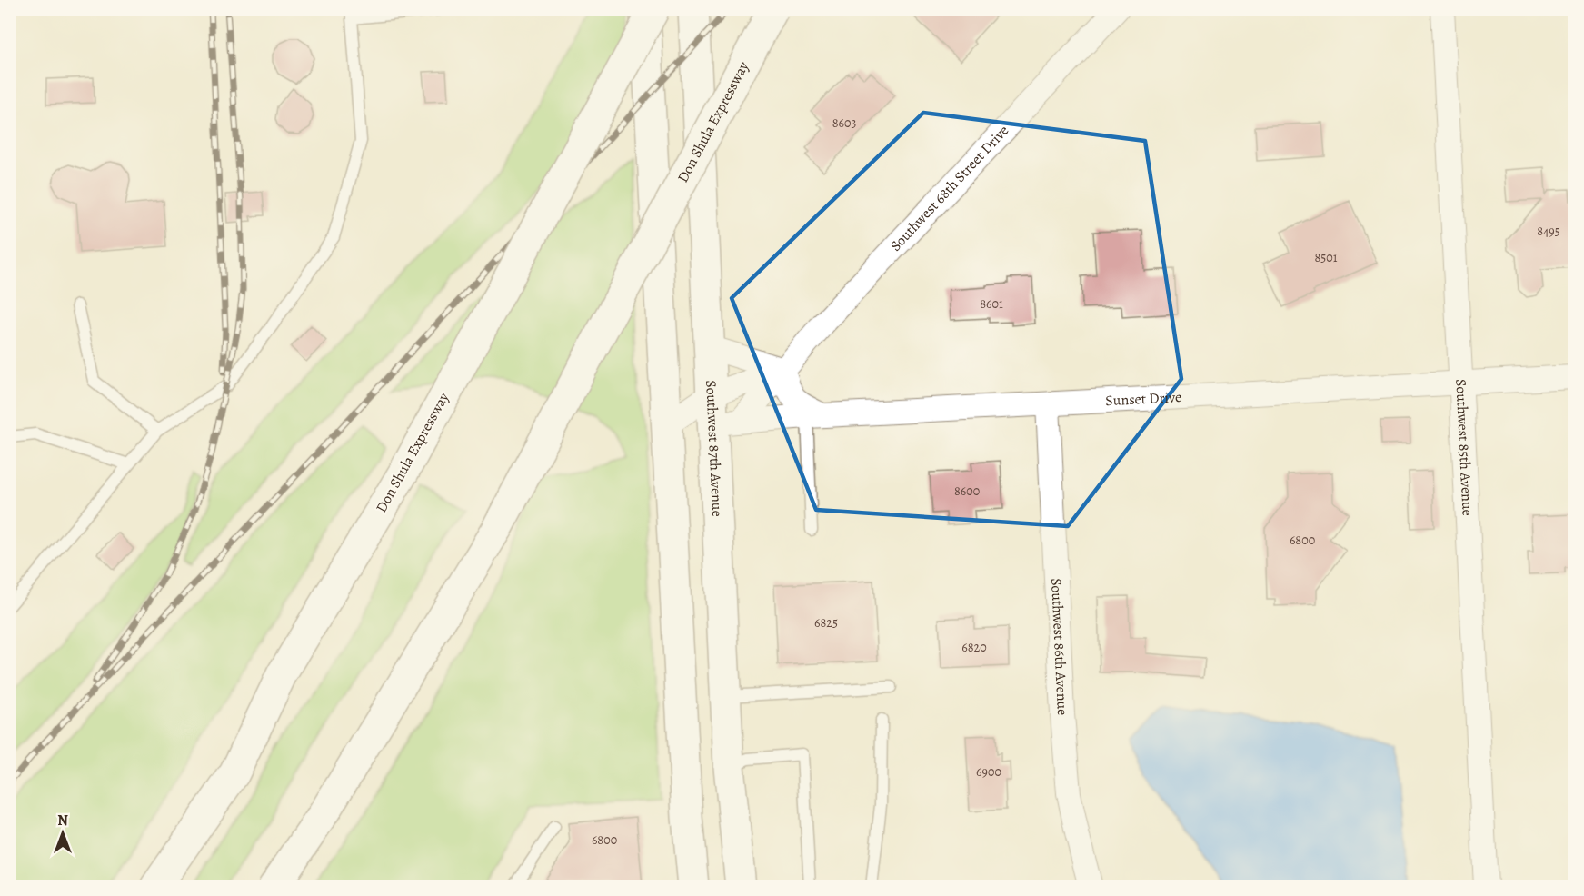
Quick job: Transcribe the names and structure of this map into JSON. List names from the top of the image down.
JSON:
{
  "streets": {
    "main road": ["Don Shula Expressway", "Southwest 87th Avenue"],
    "street": [
      "Southwest 68th Street Drive",
      "Sunset Drive",
      "Southwest 85th Avenue",
      "Southwest 86th Avenue"
    ]
  },
  "crossings": [
    ["Southwest 68th Street Drive", "Sunset Drive"],
    ["Southwest 68th Street Drive", "Southwest 87th Avenue"],
    ["Sunset Drive", "Southwest 87th Avenue"],
    ["Sunset Drive", "Southwest 85th Avenue"],
    ["Sunset Drive", "Southwest 86th Avenue"]
  ],
  "house_numbers": [
    "8603",
    "8495",
    "8501",
    "8601",
    "8600",
    "6800",
    "6825",
    "6820",
    "6900",
    "6800"
  ],
  "north": "top"
}
